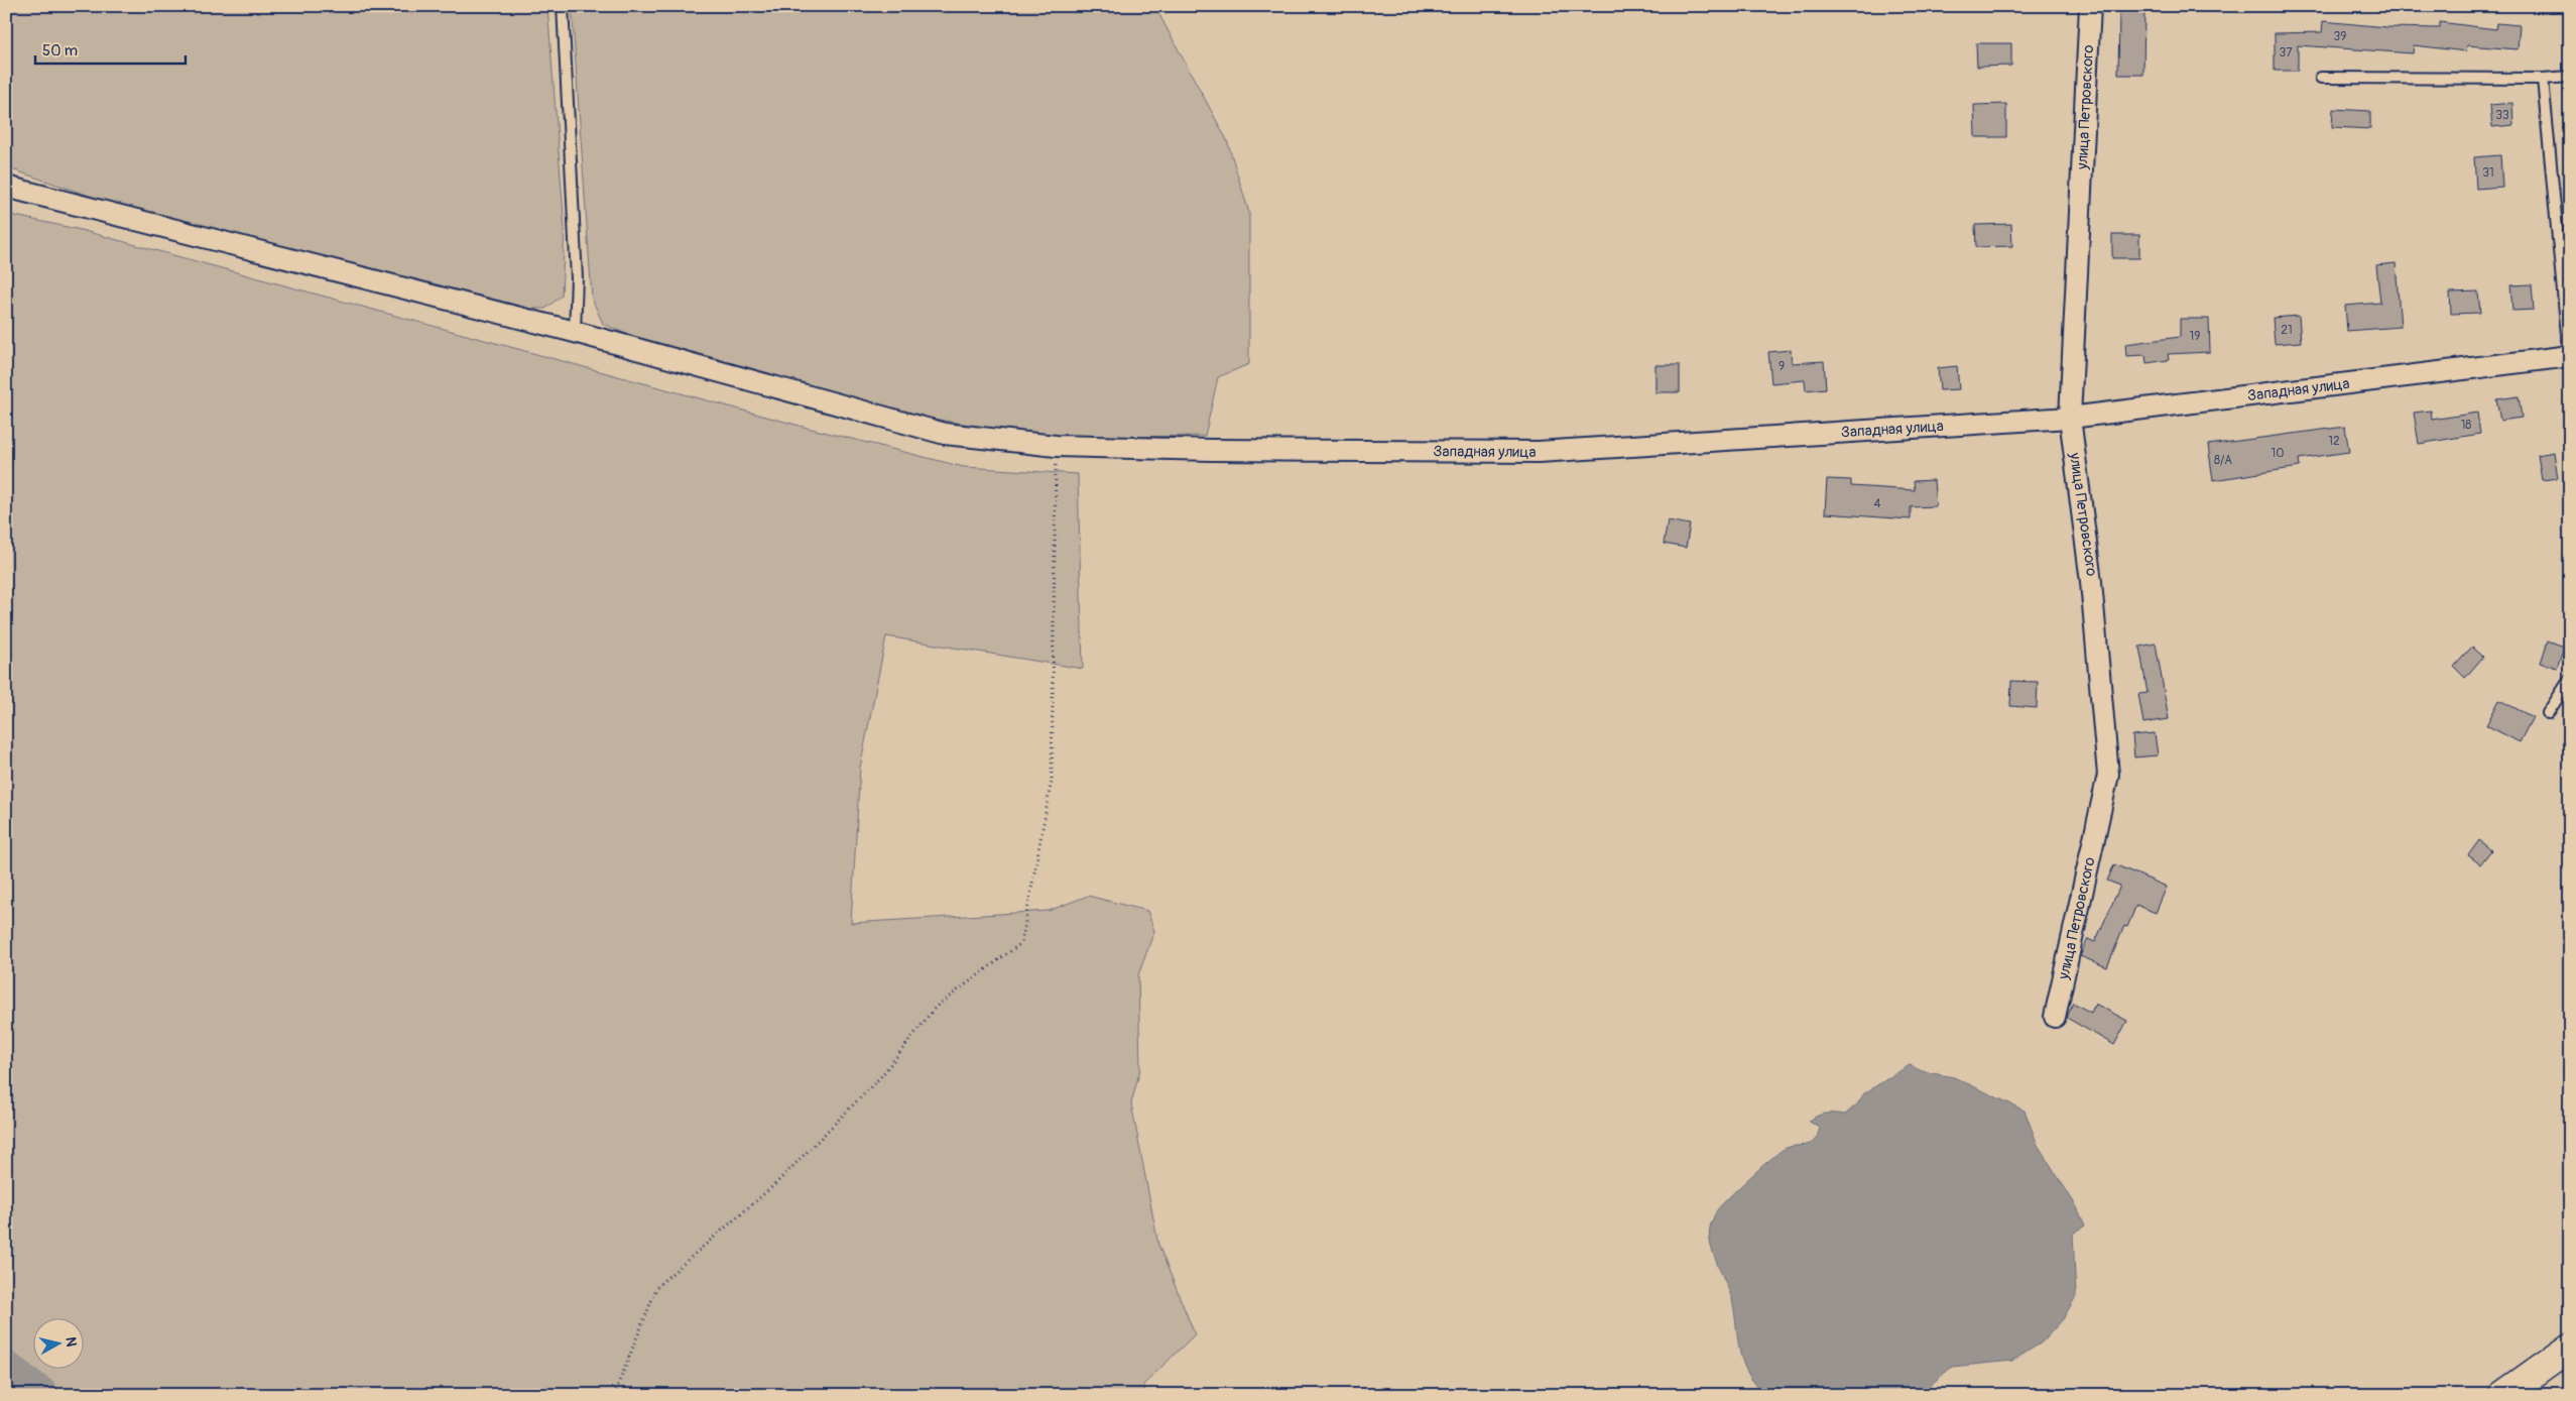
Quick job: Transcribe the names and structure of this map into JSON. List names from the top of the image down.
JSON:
{
  "streets": {
    "street": ["улица Петровского", "Западная улица"]
  },
  "crossings": [
    ["улица Петровского", "Западная улица"]
  ],
  "house_numbers": [
    "39",
    "37",
    "33",
    "31",
    "21",
    "19",
    "9",
    "18",
    "12",
    "10",
    "8/А",
    "4"
  ],
  "scale_bar": "50 m",
  "north": "right"
}
